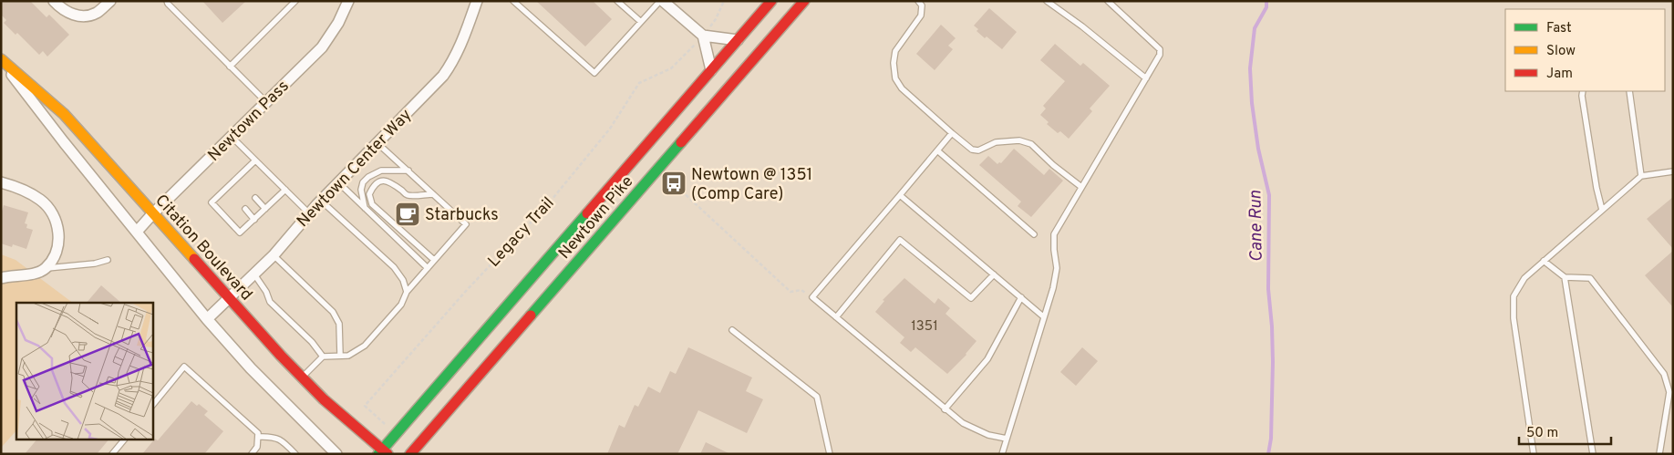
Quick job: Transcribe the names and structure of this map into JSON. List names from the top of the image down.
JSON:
{
  "streets": {
    "main road": ["Newtown Pike", "Citation Boulevard"],
    "street": ["Newtown Pass", "Newtown Center Way"],
    "path": ["Legacy Trail"]
  },
  "crossings": [
    ["Newtown Pass", "Citation Boulevard"],
    ["Newtown Center Way", "Citation Boulevard"],
    ["Newtown Pike", "Citation Boulevard"]
  ],
  "water": ["Cane Run"],
  "places": {
    "bus stop": ["Newtown @ 1351 (Comp Care)"],
    "cafe": ["Starbucks"]
  },
  "house_numbers": ["1351"],
  "legend": ["Fast", "Slow", "Jam"],
  "scale_bar": "50 m"
}
